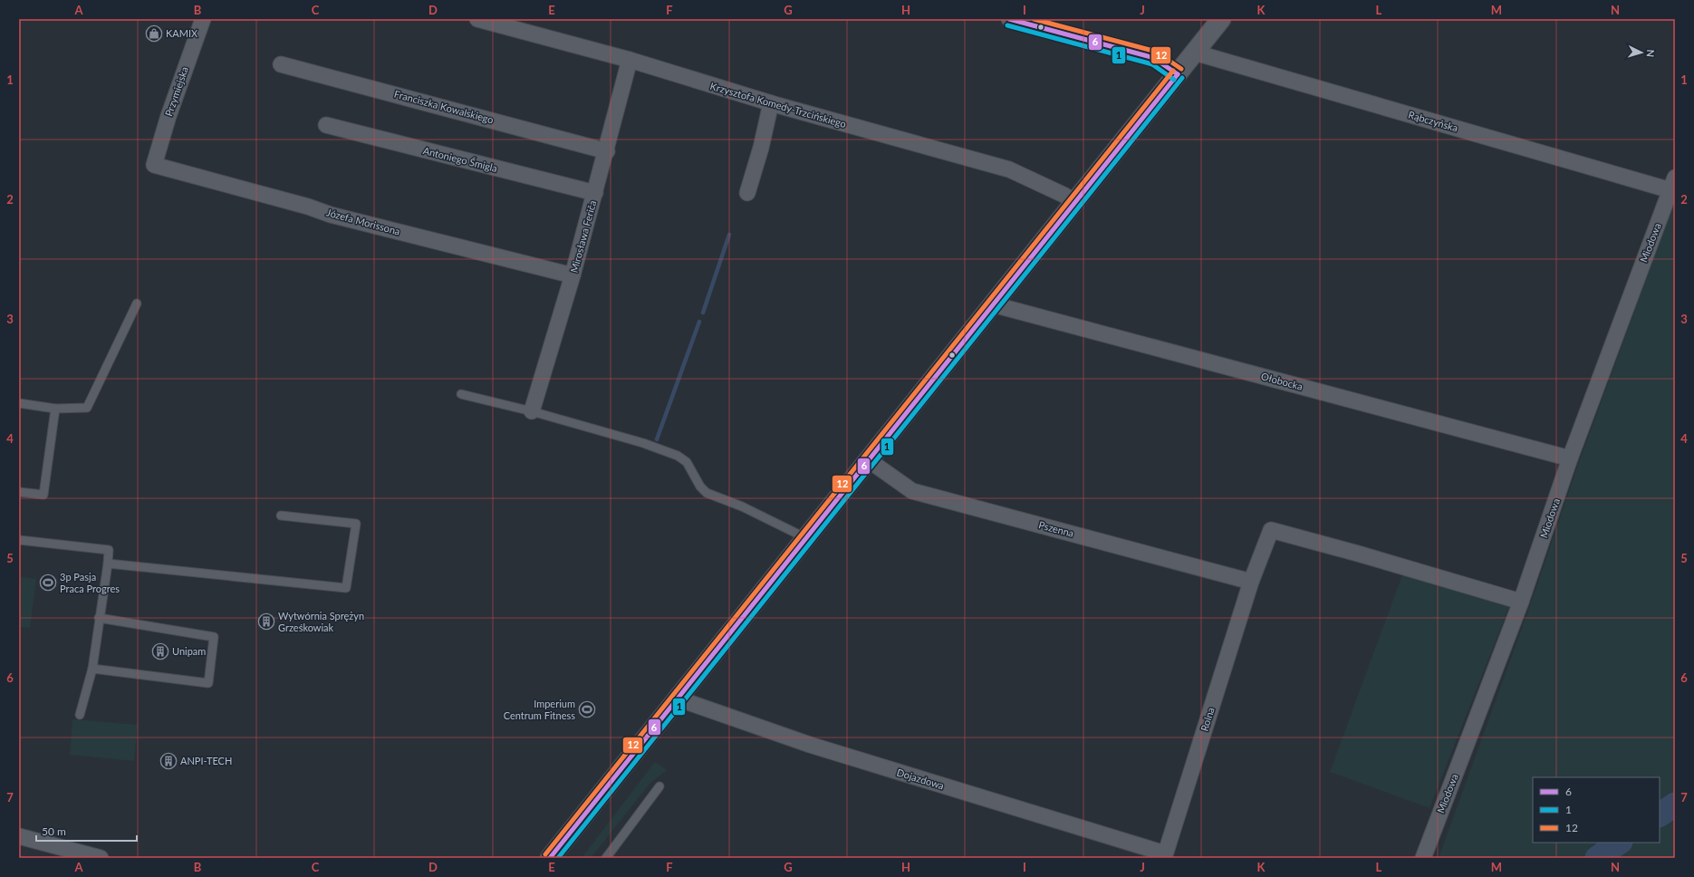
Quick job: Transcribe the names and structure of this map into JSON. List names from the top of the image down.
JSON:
{
  "streets": {
    "street": [
      "Przymiejska",
      "Krzysztofa Komedy-Trzcińskiego",
      "Franciszka Kowalskiego",
      "Rąbczyńska",
      "Antoniego Śmigla",
      "Józefa Morissona",
      "Mirosława Feriča",
      "Miodowa",
      "Ołobocka",
      "Pszenna",
      "Rolna",
      "Dojazdowa"
    ]
  },
  "crossings": [
    ["Przymiejska", "Józefa Morissona"],
    ["Krzysztofa Komedy-Trzcińskiego", "Mirosława Feriča"],
    ["Franciszka Kowalskiego", "Mirosława Feriča"],
    ["Rąbczyńska", "Miodowa"],
    ["Antoniego Śmigla", "Mirosława Feriča"],
    ["Józefa Morissona", "Mirosława Feriča"],
    ["Miodowa", "Ołobocka"],
    ["Miodowa", "Rolna"],
    ["Pszenna", "Rolna"],
    ["Rolna", "Dojazdowa"]
  ],
  "places": {
    "shop": ["KAMIX"],
    "sports": ["3p Pasja Praca Progres", "Imperium Centrum Fitness"],
    "building": ["Wytwórnia Sprężyn Grześkowiak", "Unipam", "ANPI-TECH"]
  },
  "lines": ["transit line 6", "transit line 12", "transit line 1"],
  "legend": ["6", "1", "12"],
  "scale_bar": "50 m",
  "north": "right",
  "grid": {
    "columns": [
      "A",
      "B",
      "C",
      "D",
      "E",
      "F",
      "G",
      "H",
      "I",
      "J",
      "K",
      "L",
      "M",
      "N"
    ],
    "rows": [
      "1",
      "2",
      "3",
      "4",
      "5",
      "6",
      "7"
    ]
  }
}
